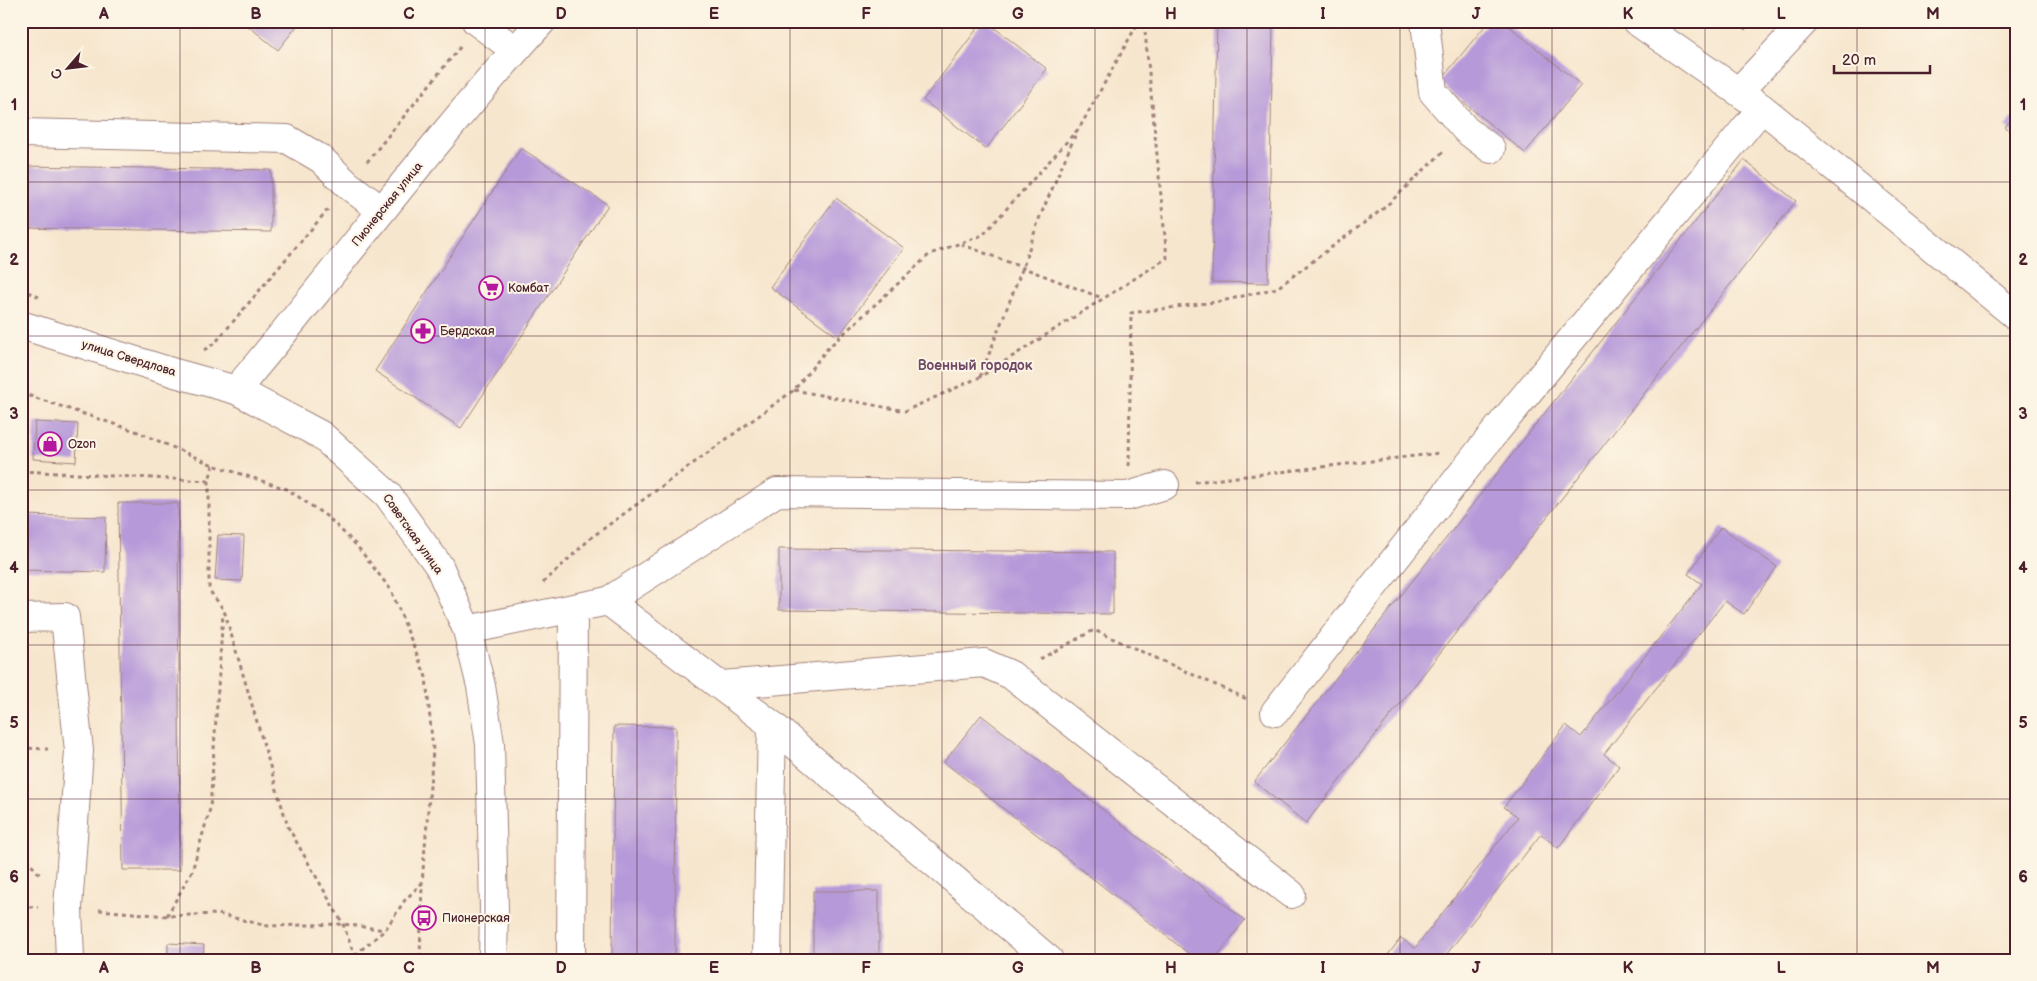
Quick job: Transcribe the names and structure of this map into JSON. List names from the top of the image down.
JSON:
{
  "streets": {
    "street": ["Пионерская улица", "улица Свердлова", "Советская улица"]
  },
  "crossings": [
    ["Пионерская улица", "улица Свердлова"],
    ["Пионерская улица", "Советская улица"],
    ["улица Свердлова", "Советская улица"]
  ],
  "districts": ["Военный городок"],
  "places": {
    "supermarket": ["Комбат"],
    "pharmacy": ["Бердская"],
    "shop": ["Ozon"],
    "bus stop": ["Пионерская"]
  },
  "scale_bar": "20 m",
  "north": "bottom left",
  "grid": {
    "columns": [
      "A",
      "B",
      "C",
      "D",
      "E",
      "F",
      "G",
      "H",
      "I",
      "J",
      "K",
      "L",
      "M"
    ],
    "rows": [
      "1",
      "2",
      "3",
      "4",
      "5",
      "6"
    ]
  }
}
